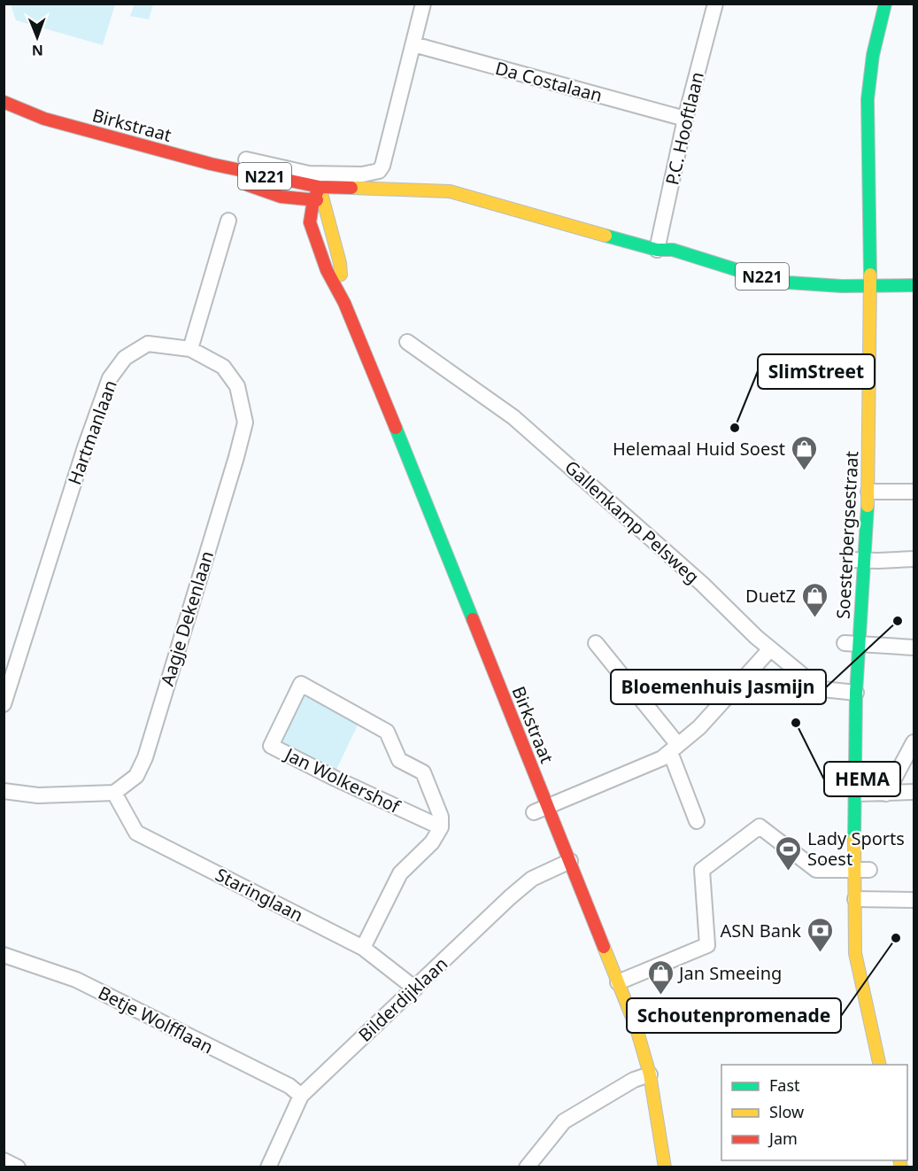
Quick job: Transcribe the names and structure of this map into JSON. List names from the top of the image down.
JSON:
{
  "streets": {
    "main road": ["Birkstraat", "N221", "Soesterbergsestraat"],
    "street": [
      "Da Costalaan",
      "P.C. Hooftlaan",
      "Hartmanlaan",
      "Gallenkamp Pelsweg",
      "Aagje Dekenlaan",
      "Jan Wolkershof",
      "Staringlaan",
      "Bilderdijklaan",
      "Betje Wolfflaan"
    ]
  },
  "crossings": [
    ["Da Costalaan", "P.C. Hooftlaan"],
    ["Birkstraat", "N221"],
    ["Birkstraat", "Bilderdijklaan"],
    ["P.C. Hooftlaan", "N221"],
    ["N221", "Soesterbergsestraat"],
    ["Hartmanlaan", "Aagje Dekenlaan"],
    ["Gallenkamp Pelsweg", "Soesterbergsestraat"],
    ["Aagje Dekenlaan", "Staringlaan"],
    ["Staringlaan", "Bilderdijklaan"],
    ["Bilderdijklaan", "Betje Wolfflaan"]
  ],
  "places": {
    "other": [
      "SlimStreet",
      "Bloemenhuis Jasmijn",
      "HEMA",
      "Schoutenpromenade"
    ],
    "shop": ["Helemaal Huid Soest", "DuetZ", "Jan Smeeing"],
    "sports": ["Lady Sports Soest"],
    "bank": ["ASN Bank"]
  },
  "legend": ["Fast", "Slow", "Jam"],
  "north": "bottom"
}
